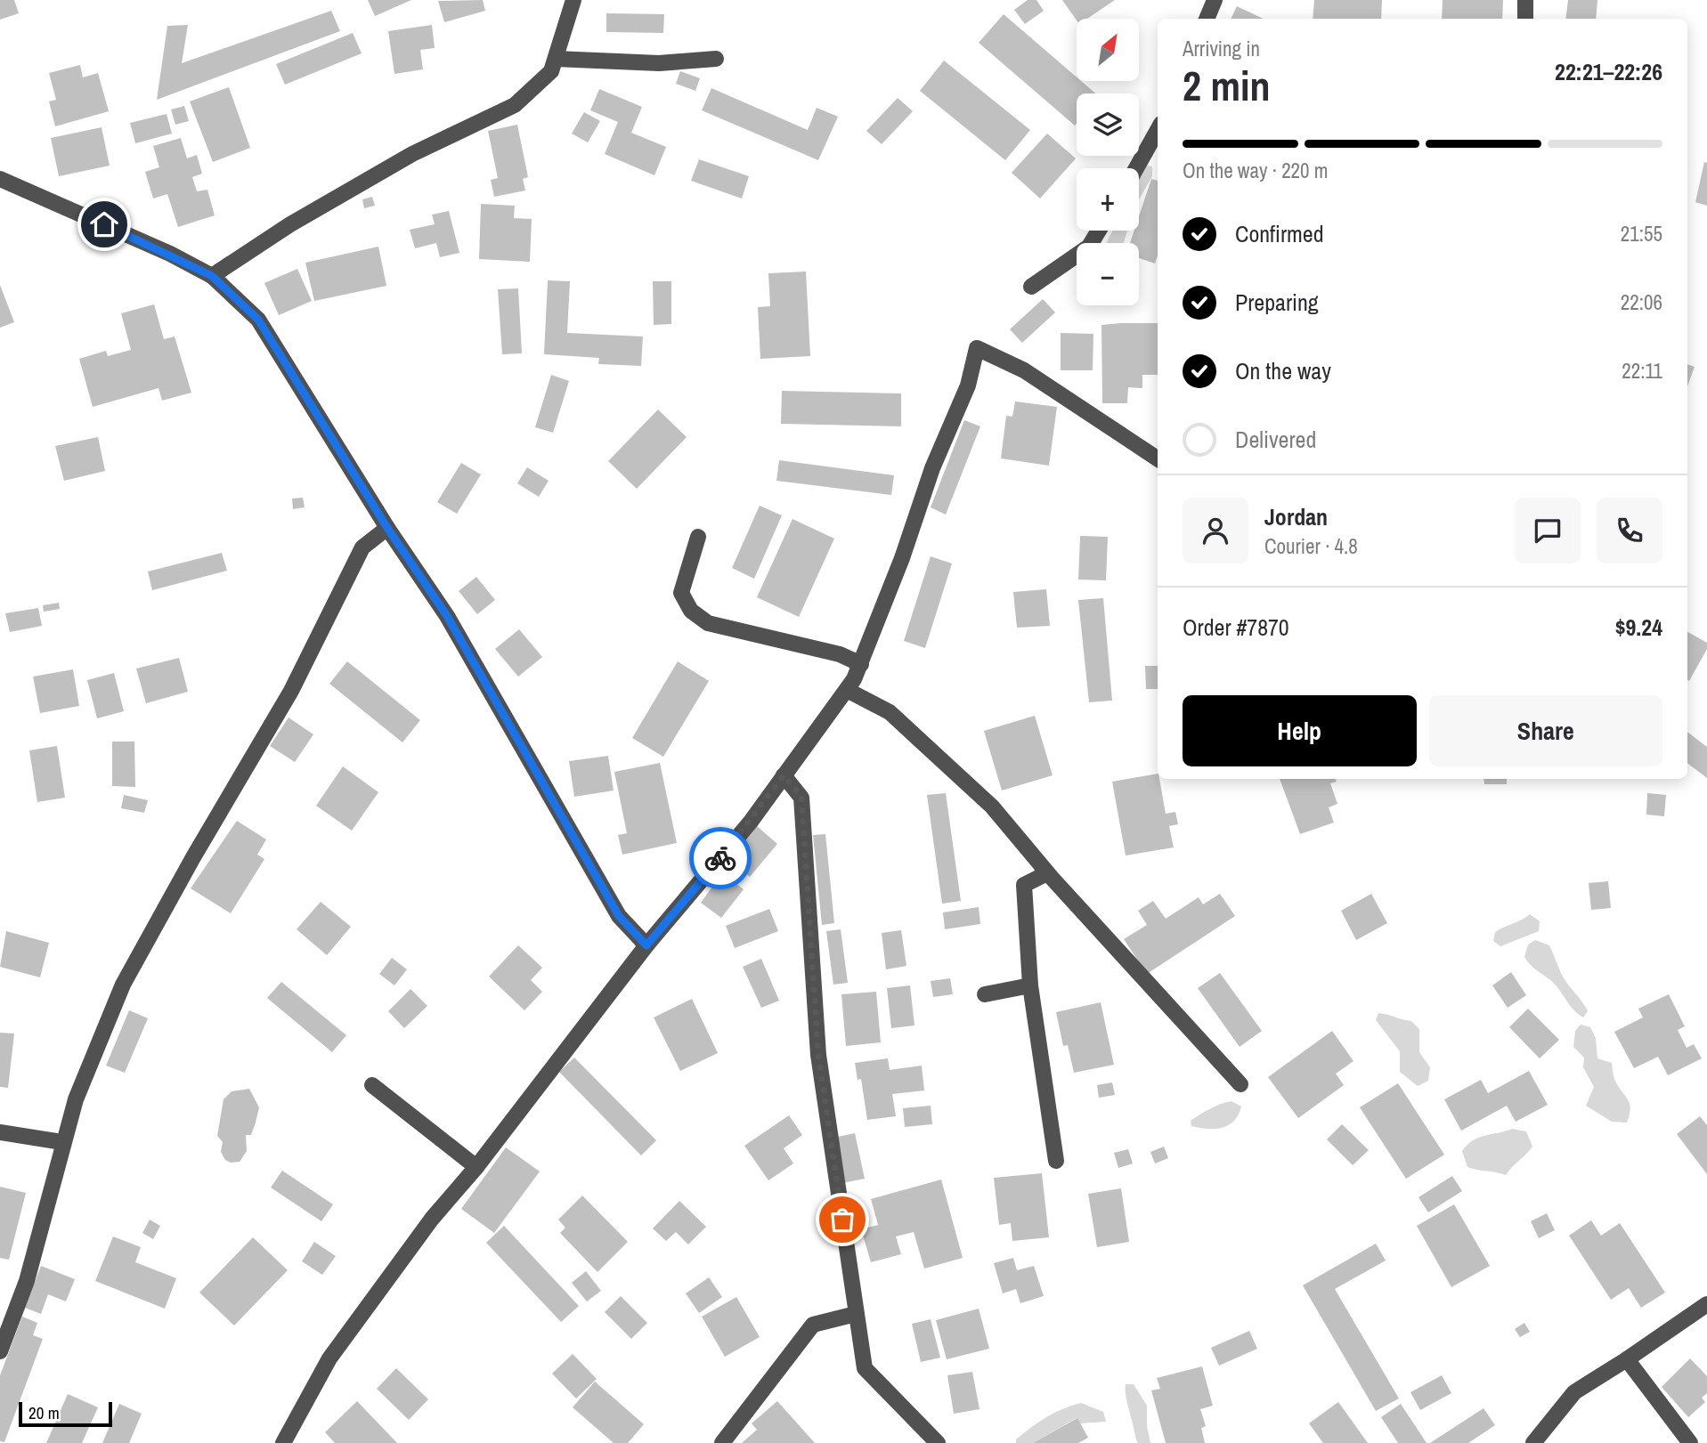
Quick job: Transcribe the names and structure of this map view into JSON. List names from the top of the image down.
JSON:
{
  "scale_bar": "20 m",
  "north": "top right",
  "page": {
    "map_buttons": ["+", "−"],
    "heading": ["2 min", "Arriving in", "22:21–22:26"],
    "panel": [
      "Jordan",
      "Courier · 4.8",
      "Order #7870",
      "$9.24"
    ],
    "bar": "On the way · 220 m",
    "list": [
      ["Confirmed", "21:55"],
      ["Preparing", "22:06"],
      ["On the way", "22:11"],
      "Delivered"
    ],
    "buttons": ["Help", "Share"],
    "scale": "20 m"
  }
}
